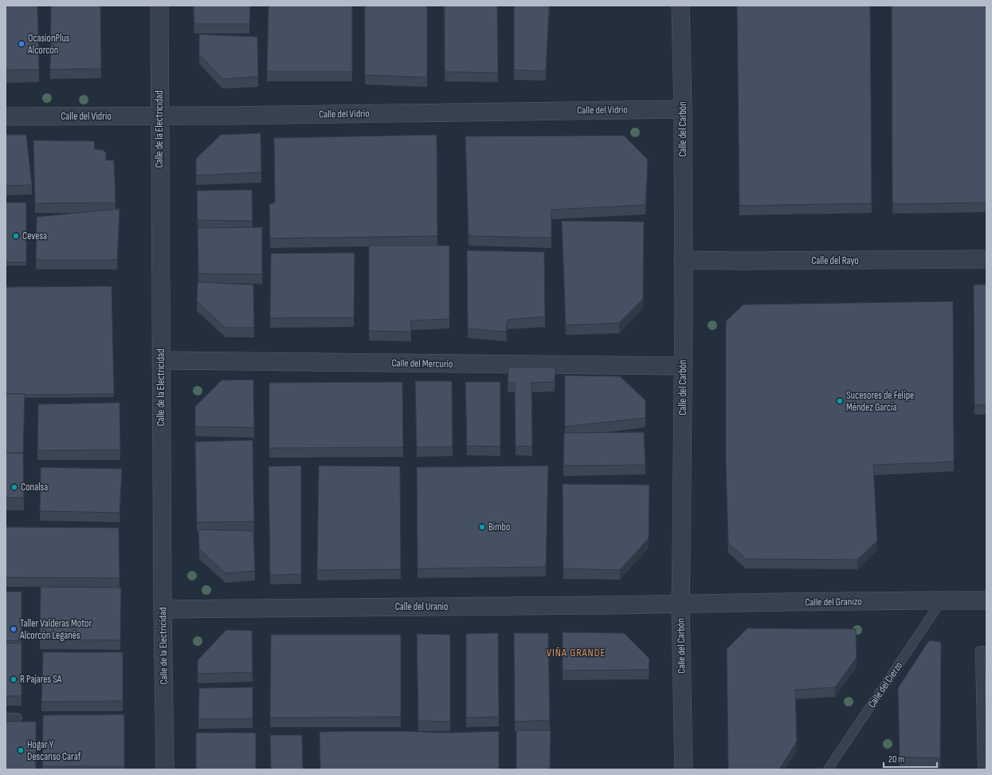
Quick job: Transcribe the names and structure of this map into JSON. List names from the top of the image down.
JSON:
{
  "streets": {
    "street": [
      "Calle del Vidrio",
      "Calle de la Electricidad",
      "Calle del Carbón",
      "Calle del Rayo",
      "Calle del Mercurio",
      "Calle del Granizo",
      "Calle del Uranio"
    ],
    "lane": ["Calle del Cierzo"]
  },
  "crossings": [
    ["Calle del Vidrio", "Calle de la Electricidad"],
    ["Calle del Vidrio", "Calle del Carbón"],
    ["Calle de la Electricidad", "Calle del Mercurio"],
    ["Calle de la Electricidad", "Calle del Uranio"],
    ["Calle del Carbón", "Calle del Rayo"],
    ["Calle del Carbón", "Calle del Mercurio"],
    ["Calle del Carbón", "Calle del Granizo"],
    ["Calle del Carbón", "Calle del Uranio"],
    ["Calle del Granizo", "Calle del Uranio"],
    ["Calle del Granizo", "Calle del Cierzo"]
  ],
  "districts": ["VIÑA GRANDE"],
  "places": [
    "OcasionPlus Alcorcón",
    "Cevesa",
    "Sucesores de Felipe Méndez García",
    "Conalsa",
    "Bimbo",
    "Taller Valderas Motor Alcorcón Leganés",
    "R Pajares SA",
    "Hogar Y Descanso Caraf"
  ],
  "scale_bar": "20 m"
}
